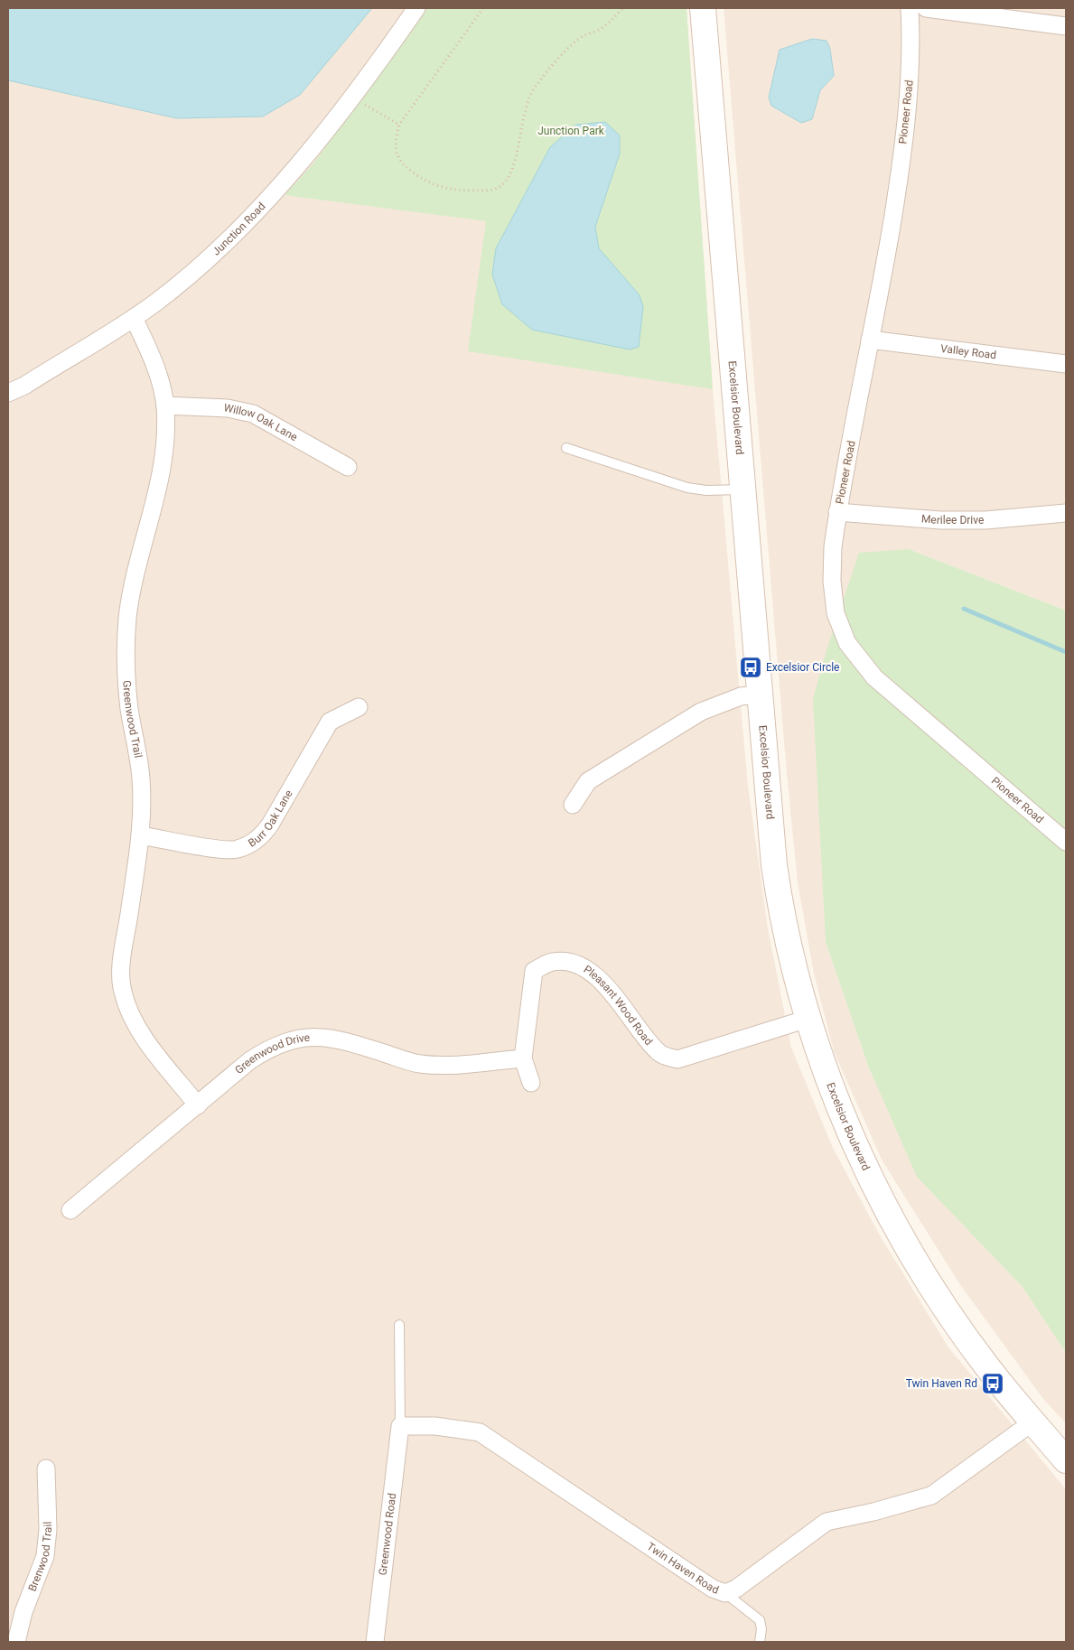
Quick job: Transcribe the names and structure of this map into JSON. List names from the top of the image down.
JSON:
{
  "streets": {
    "main road": ["Excelsior Boulevard"],
    "street": [
      "Pioneer Road",
      "Junction Road",
      "Valley Road",
      "Willow Oak Lane",
      "Merilee Drive",
      "Greenwood Trail",
      "Burr Oak Lane",
      "Pleasant Wood Road",
      "Greenwood Drive",
      "Greenwood Road",
      "Brenwood Trail",
      "Twin Haven Road"
    ]
  },
  "crossings": [
    ["Pioneer Road", "Valley Road"],
    ["Pioneer Road", "Merilee Drive"],
    ["Junction Road", "Greenwood Trail"],
    ["Excelsior Boulevard", "Pleasant Wood Road"],
    ["Excelsior Boulevard", "Twin Haven Road"],
    ["Willow Oak Lane", "Greenwood Trail"],
    ["Greenwood Trail", "Burr Oak Lane"],
    ["Greenwood Trail", "Greenwood Drive"],
    ["Pleasant Wood Road", "Greenwood Drive"],
    ["Greenwood Road", "Twin Haven Road"]
  ],
  "parks": ["Junction Park"],
  "places": {
    "bus stop": ["Excelsior Circle", "Twin Haven Rd"]
  }
}
